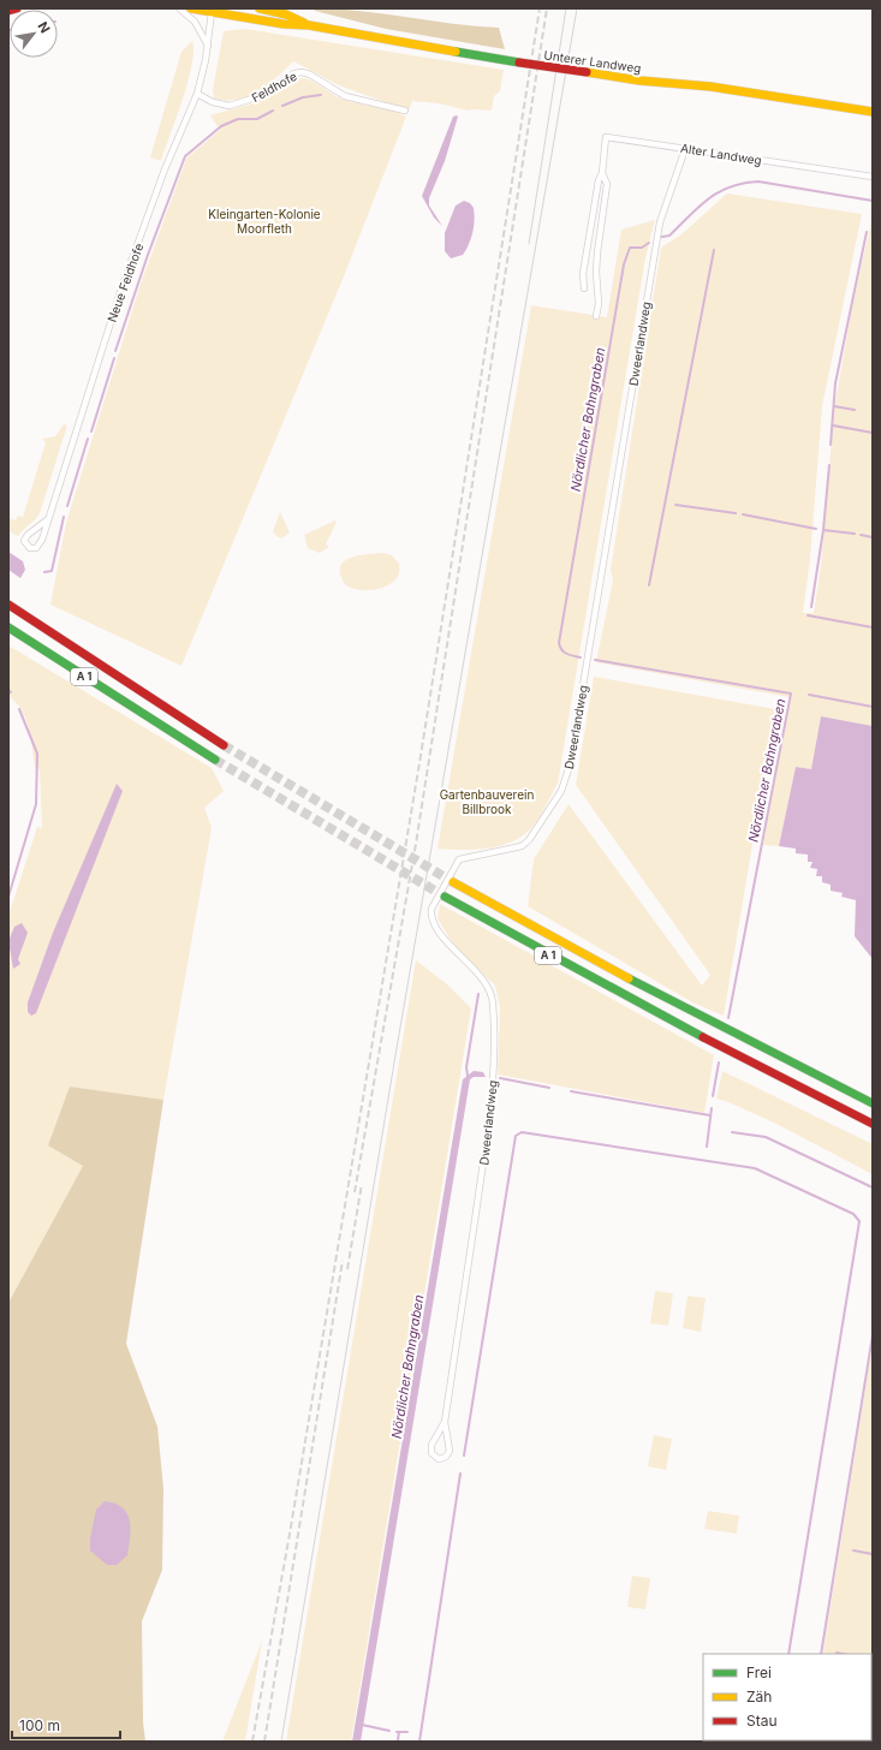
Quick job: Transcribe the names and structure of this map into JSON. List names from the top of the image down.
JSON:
{
  "streets": {
    "main road": ["Unterer Landweg", "A 1"],
    "street": [
      "Feldhofe",
      "Alter Landweg",
      "Neue Feldhofe",
      "Dweerlandweg"
    ]
  },
  "crossings": [
    ["Unterer Landweg", "Neue Feldhofe"],
    ["Feldhofe", "Neue Feldhofe"],
    ["Alter Landweg", "Dweerlandweg"]
  ],
  "water": ["Nördlicher Bahngraben"],
  "parks": ["Kleingarten-Kolonie Moorfleth", "Gartenbauverein Billbrook"],
  "legend": ["Frei", "Zäh", "Stau"],
  "scale_bar": "100 m",
  "north": "top right"
}
